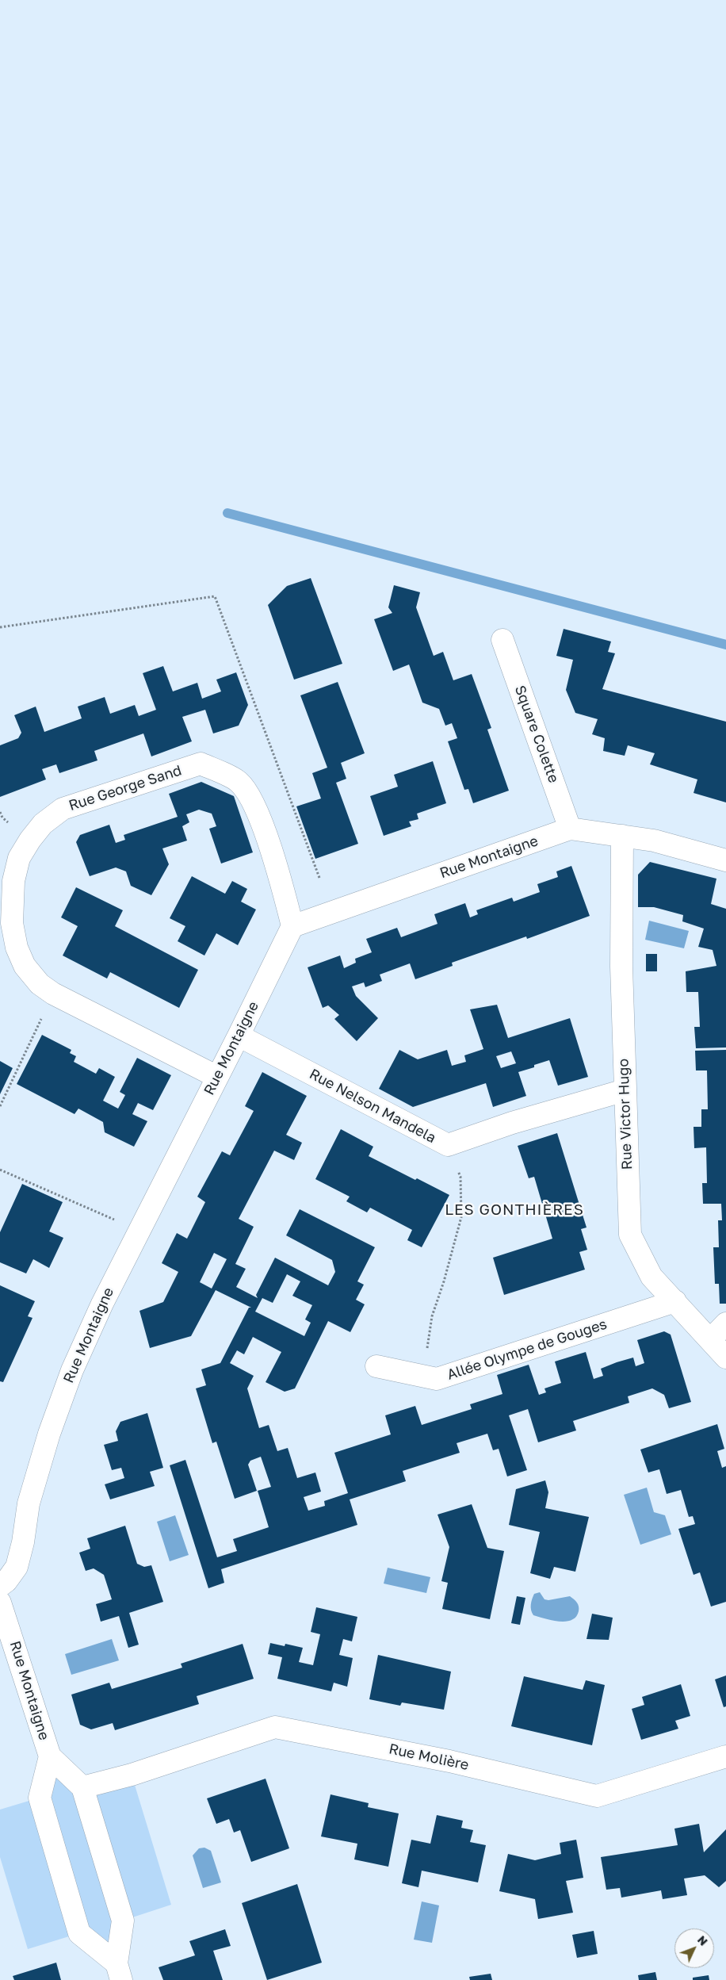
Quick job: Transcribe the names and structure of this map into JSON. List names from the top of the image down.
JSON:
{
  "streets": {
    "street": [
      "Square Colette",
      "Rue George Sand",
      "Rue Montaigne",
      "Rue Nelson Mandela",
      "Rue Victor Hugo",
      "Allée Olympe de Gouges",
      "Rue Molière"
    ]
  },
  "crossings": [
    ["Square Colette", "Rue Montaigne"],
    ["Rue George Sand", "Rue Montaigne"],
    ["Rue Montaigne", "Rue Nelson Mandela"],
    ["Rue Montaigne", "Rue Victor Hugo"],
    ["Rue Nelson Mandela", "Rue Victor Hugo"],
    ["Rue Victor Hugo", "Allée Olympe de Gouges"]
  ],
  "districts": ["LES GONTHIÈRES"],
  "north": "top right"
}
